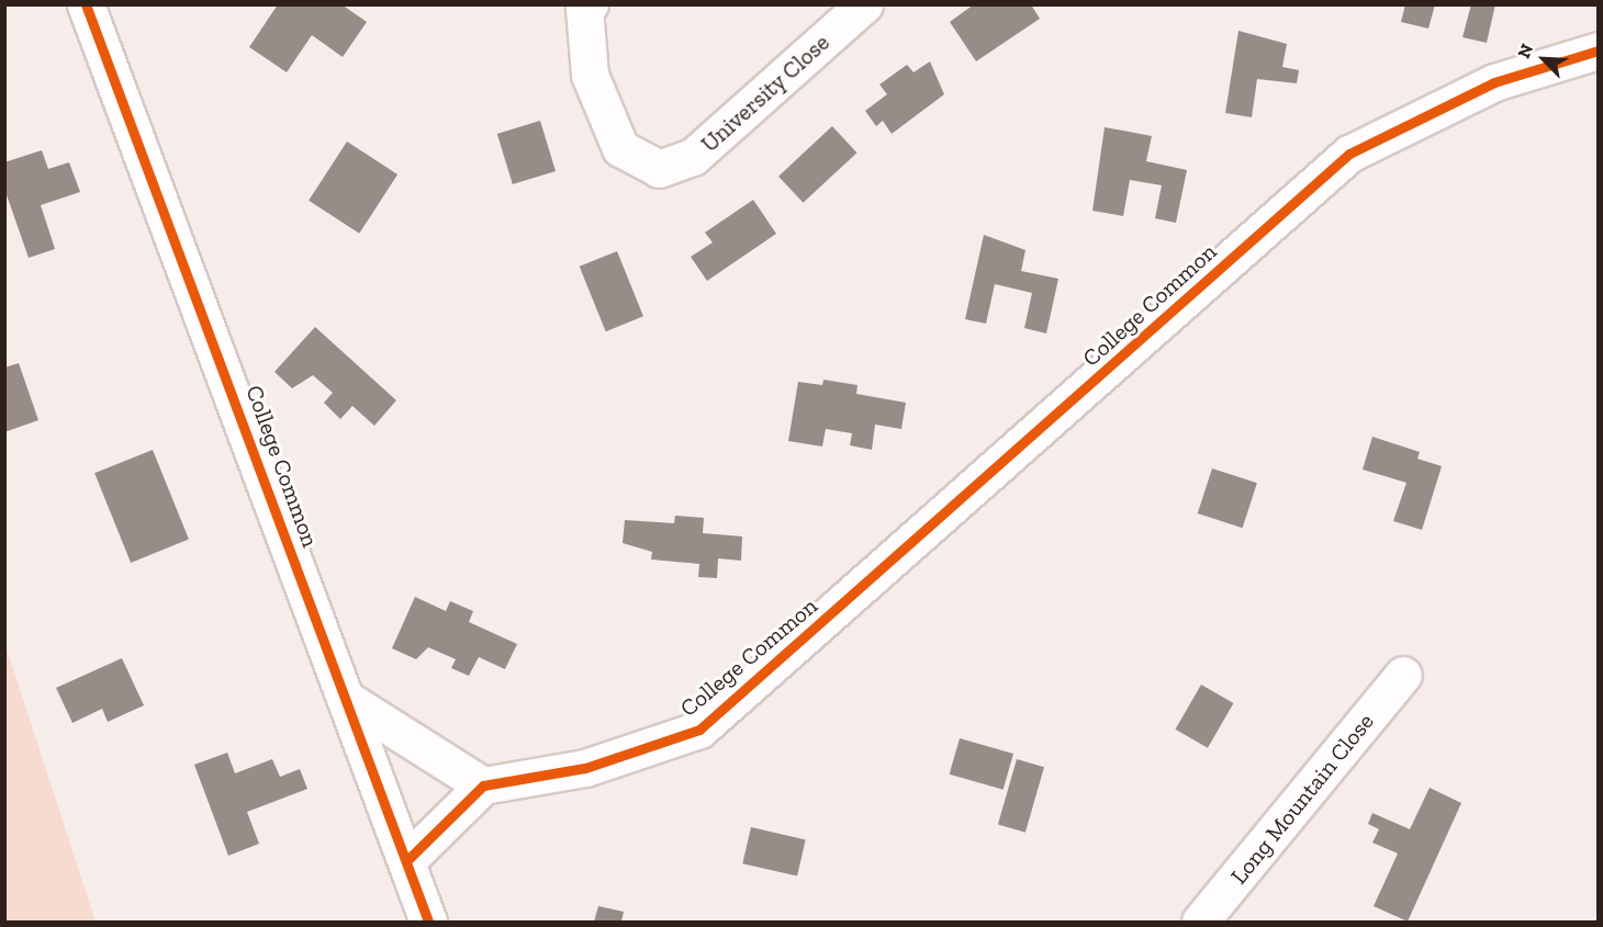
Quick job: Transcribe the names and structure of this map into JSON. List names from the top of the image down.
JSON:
{
  "streets": {
    "street": ["University Close", "College Common", "Long Mountain Close"]
  },
  "north": "top left"
}
